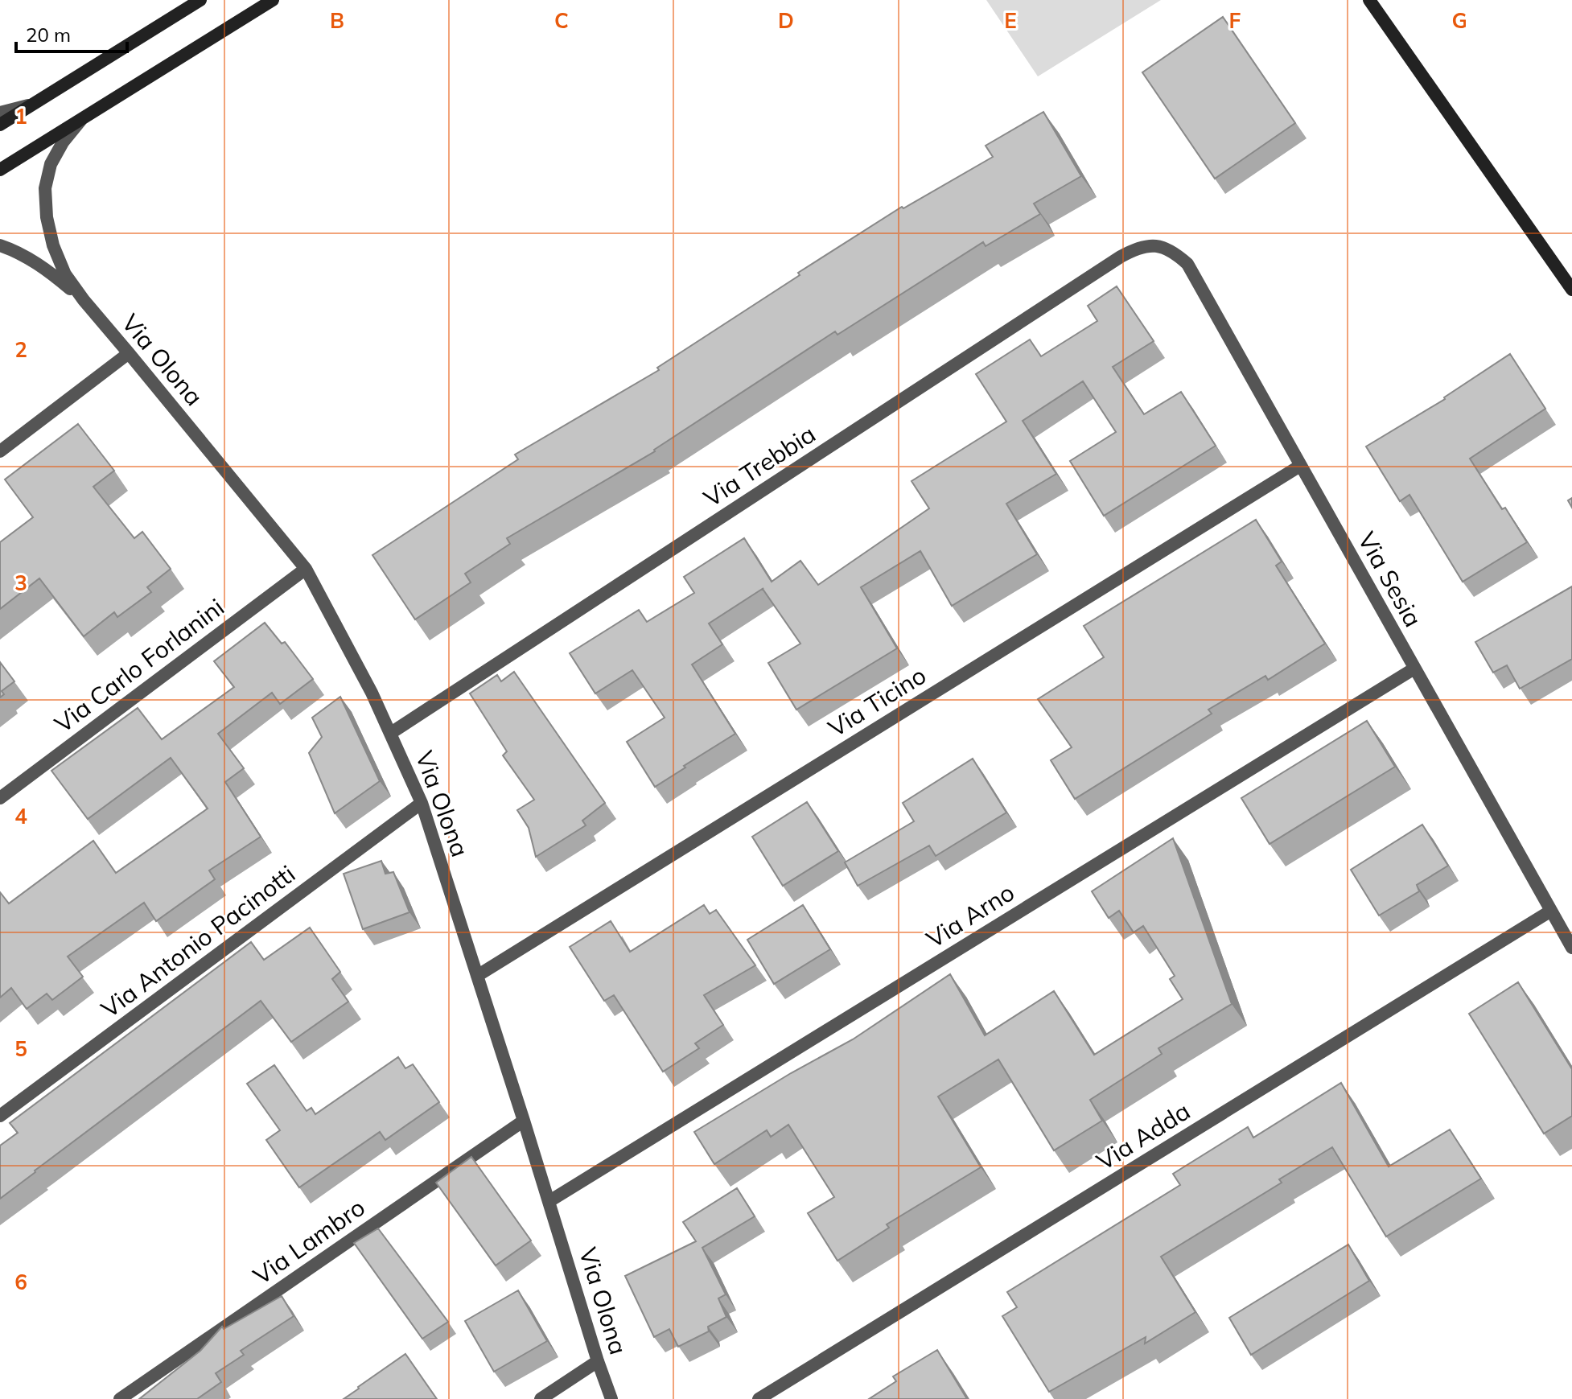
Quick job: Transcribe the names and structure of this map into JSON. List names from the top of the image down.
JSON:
{
  "streets": {
    "street": [
      "Via Olona",
      "Via Trebbia",
      "Via Sesia",
      "Via Carlo Forlanini",
      "Via Ticino",
      "Via Arno",
      "Via Antonio Pacinotti",
      "Via Adda",
      "Via Lambro"
    ]
  },
  "crossings": [
    ["Via Olona", "Via Trebbia"],
    ["Via Olona", "Via Carlo Forlanini"],
    ["Via Olona", "Via Ticino"],
    ["Via Olona", "Via Arno"],
    ["Via Olona", "Via Antonio Pacinotti"],
    ["Via Olona", "Via Lambro"],
    ["Via Trebbia", "Via Sesia"],
    ["Via Sesia", "Via Ticino"],
    ["Via Sesia", "Via Arno"],
    ["Via Sesia", "Via Adda"]
  ],
  "scale_bar": "20 m",
  "grid": {
    "columns": [
      "B",
      "C",
      "D",
      "E",
      "F",
      "G"
    ],
    "rows": [
      "1",
      "2",
      "3",
      "4",
      "5",
      "6"
    ]
  }
}
